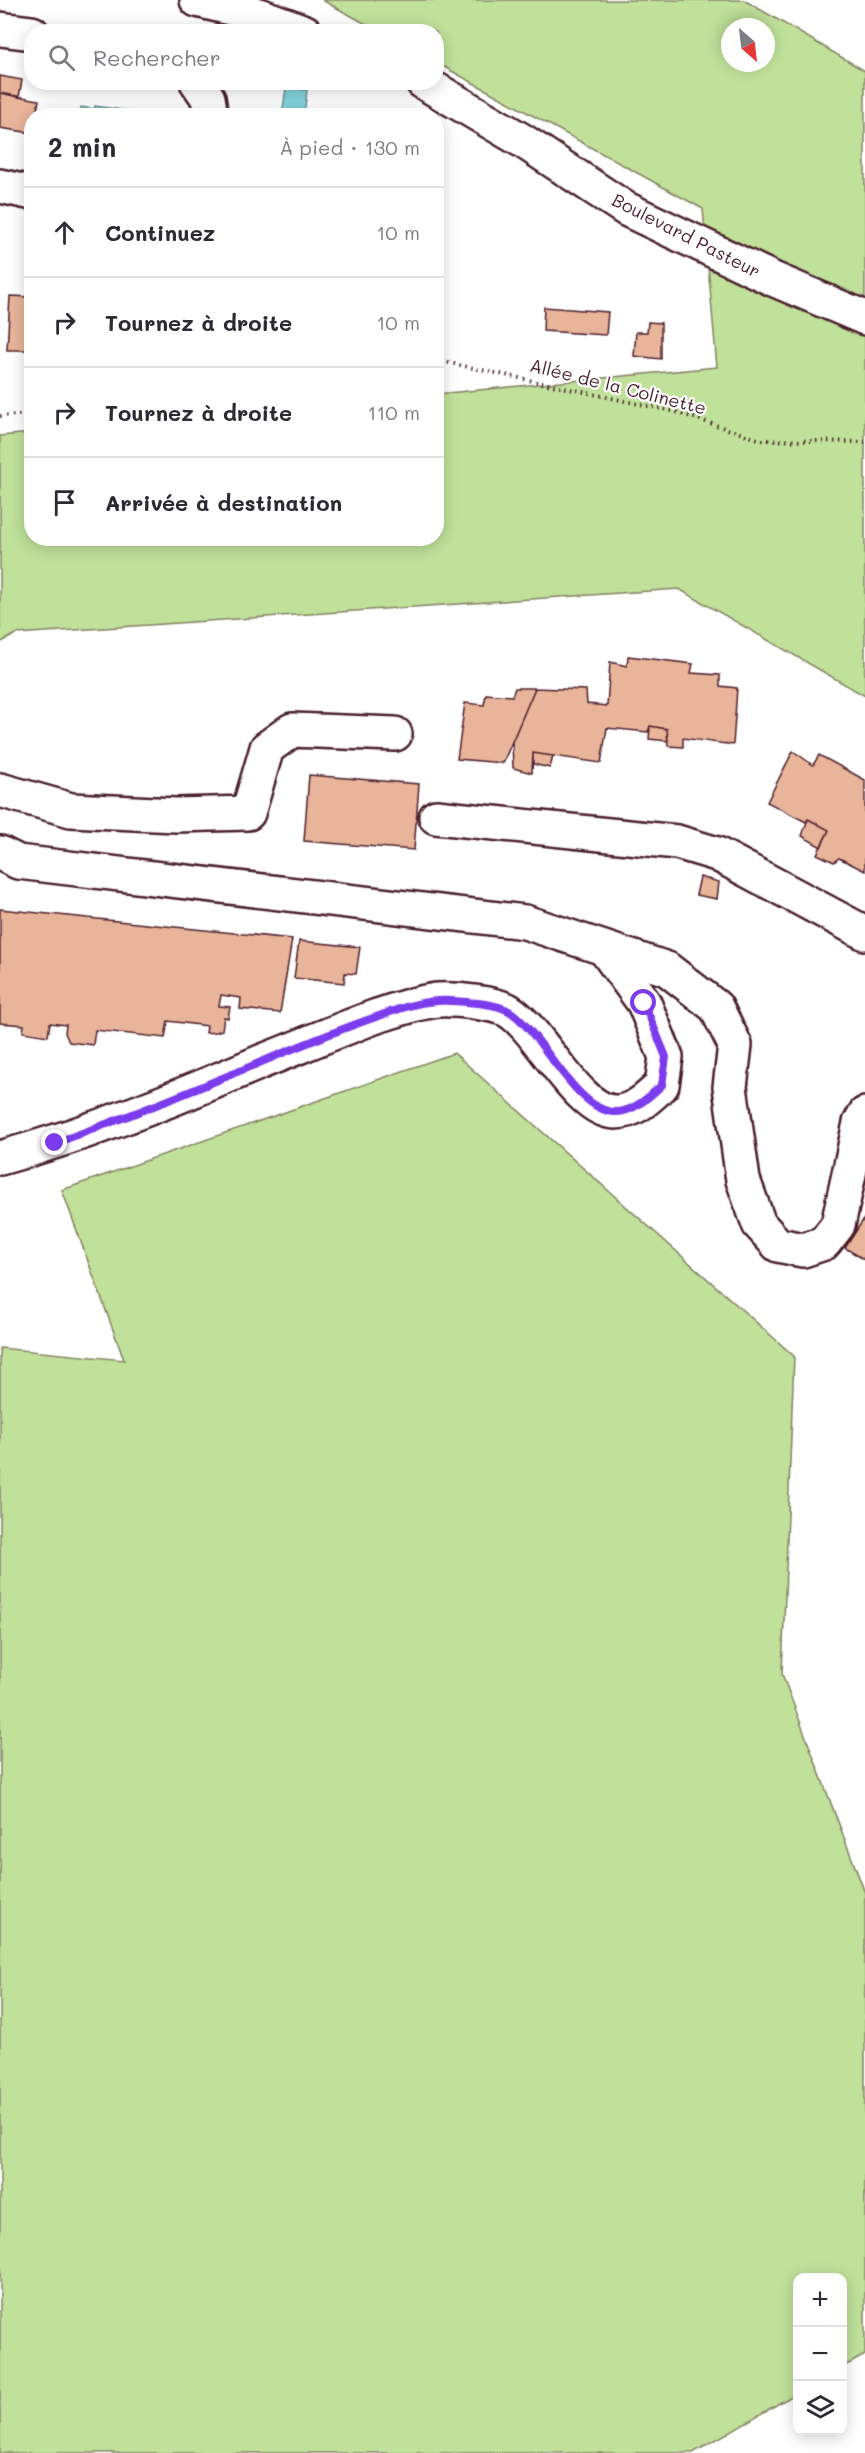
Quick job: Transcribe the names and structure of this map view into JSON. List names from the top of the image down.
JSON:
{
  "streets": {
    "street": ["Boulevard Pasteur"],
    "path": ["Allée de la Colinette"]
  },
  "north": "bottom right",
  "page": {
    "search": "Rechercher",
    "heading": ["2 min", "À pied · 130 m"],
    "list": [
      ["Continuez", "10 m"],
      ["Tournez à droite", "10 m"],
      ["Tournez à droite", "110 m"],
      "Arrivée à destination"
    ],
    "map_buttons": ["+", "−"]
  }
}
